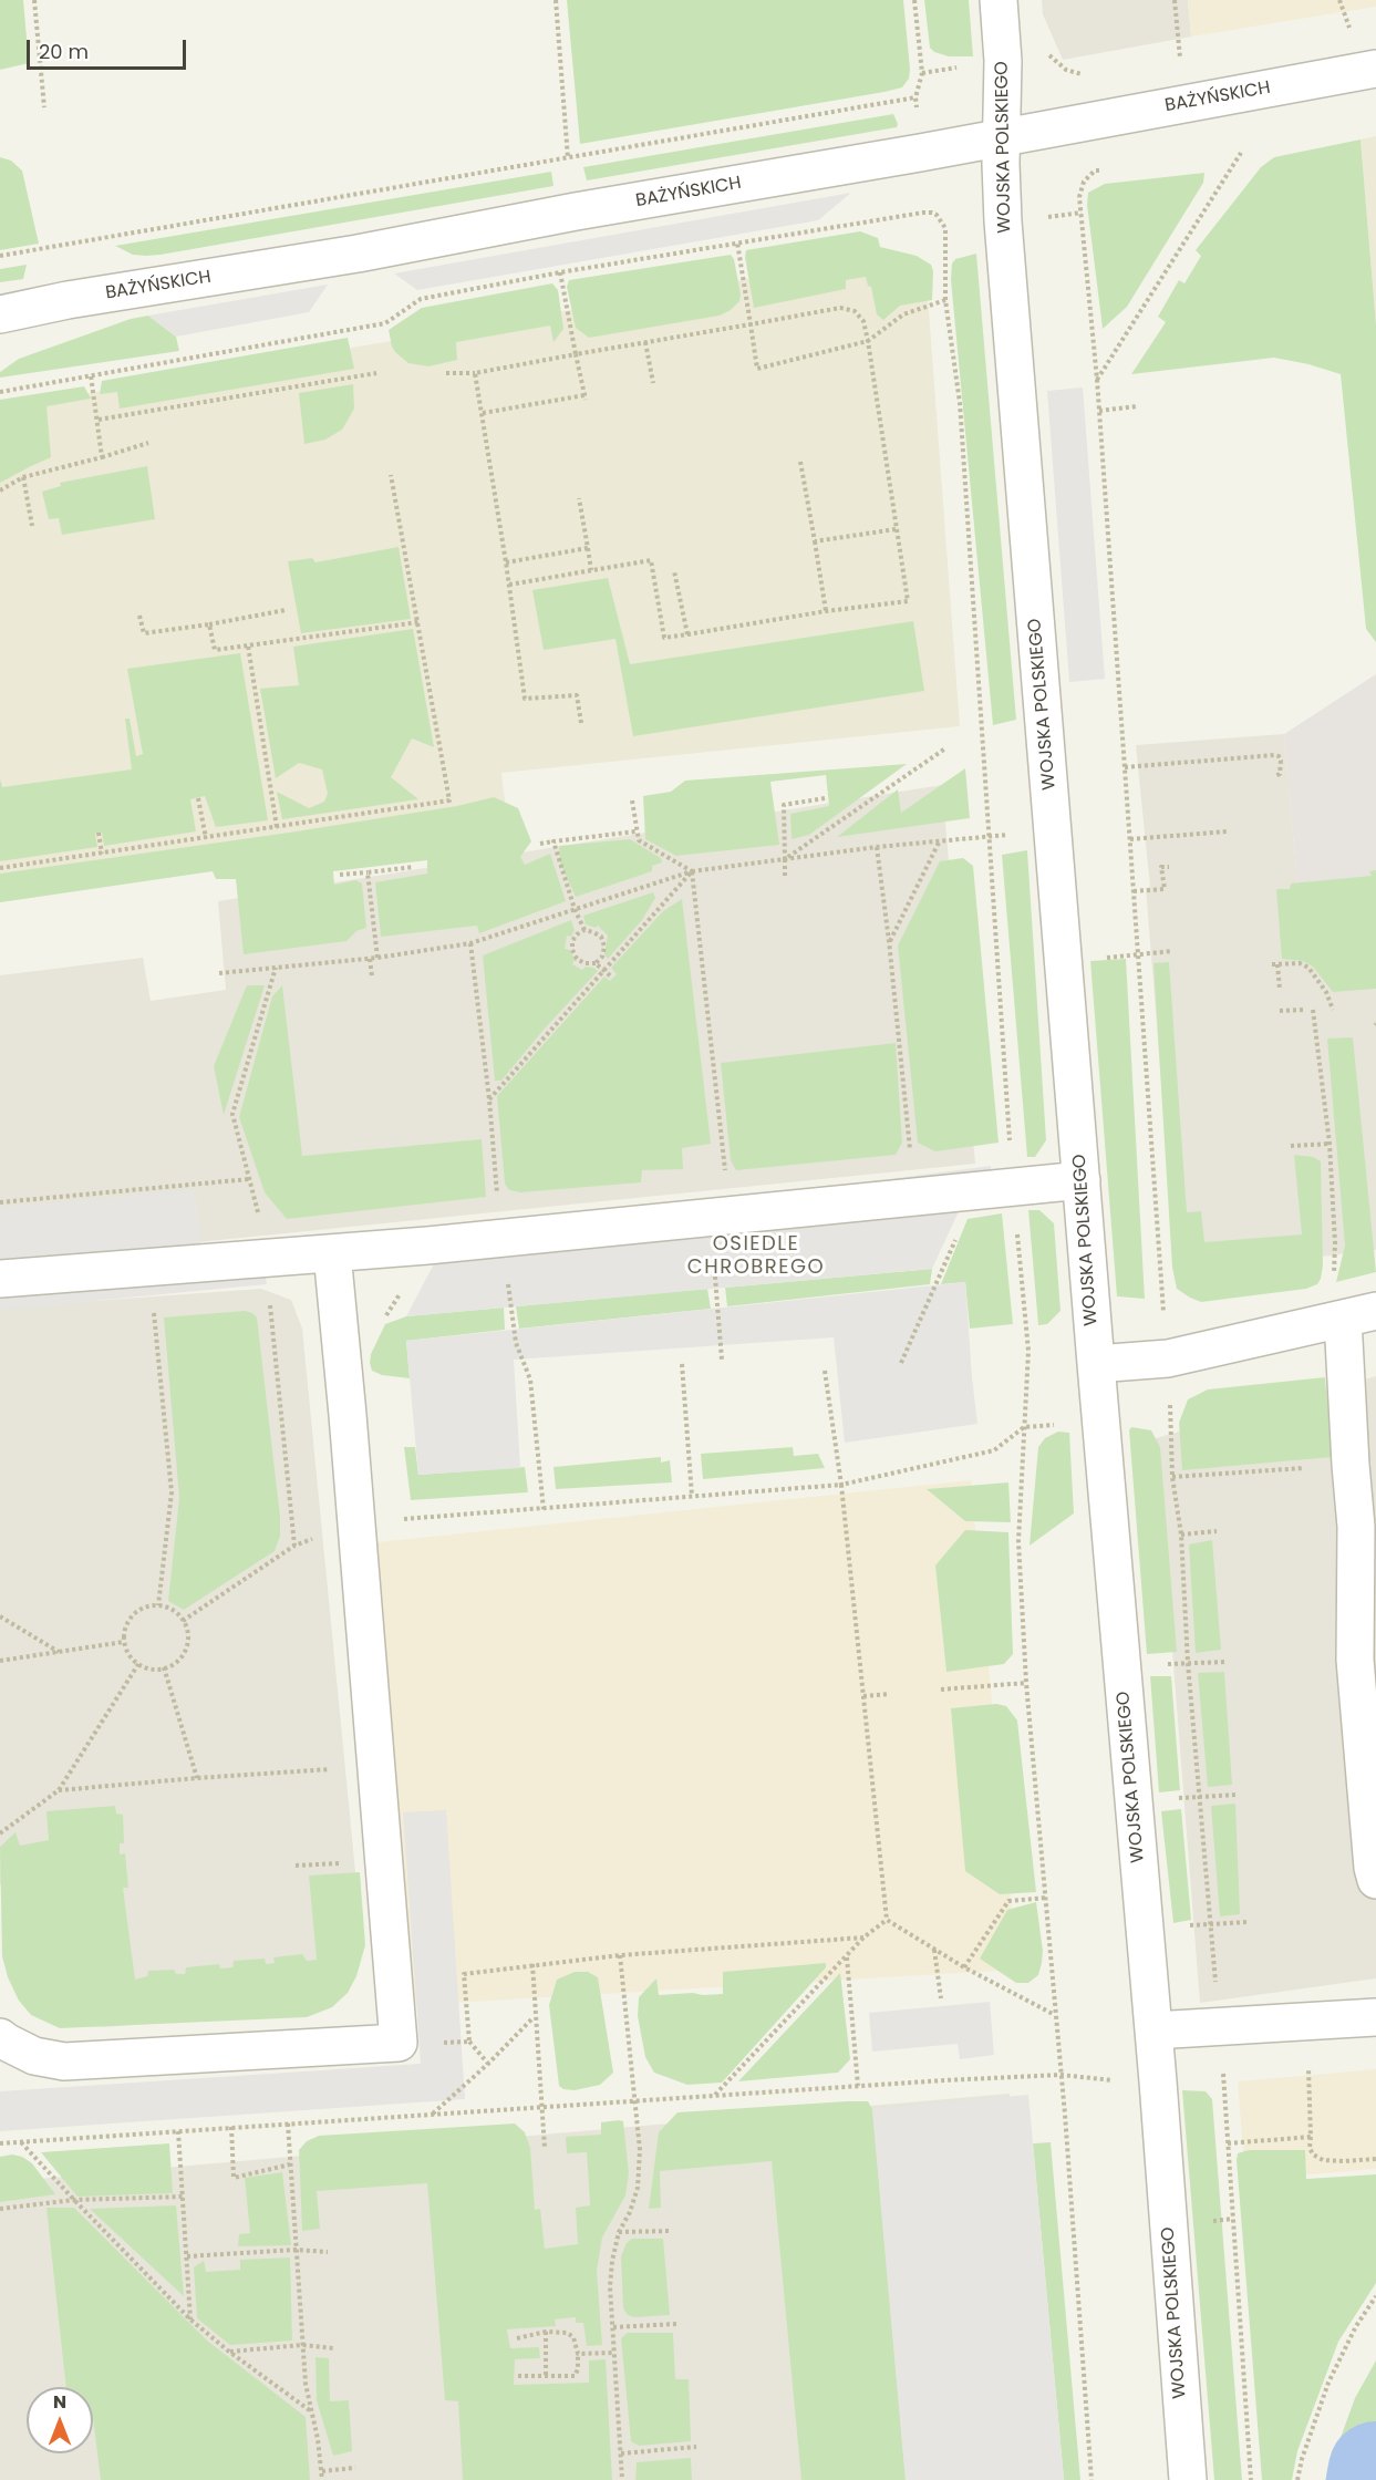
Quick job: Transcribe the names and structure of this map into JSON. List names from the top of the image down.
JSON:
{
  "streets": {
    "street": ["BAŻYŃSKICH", "WOJSKA POLSKIEGO"]
  },
  "crossings": [
    ["BAŻYŃSKICH", "WOJSKA POLSKIEGO"]
  ],
  "districts": ["OSIEDLE CHROBREGO"],
  "scale_bar": "20 m",
  "north": "top"
}
